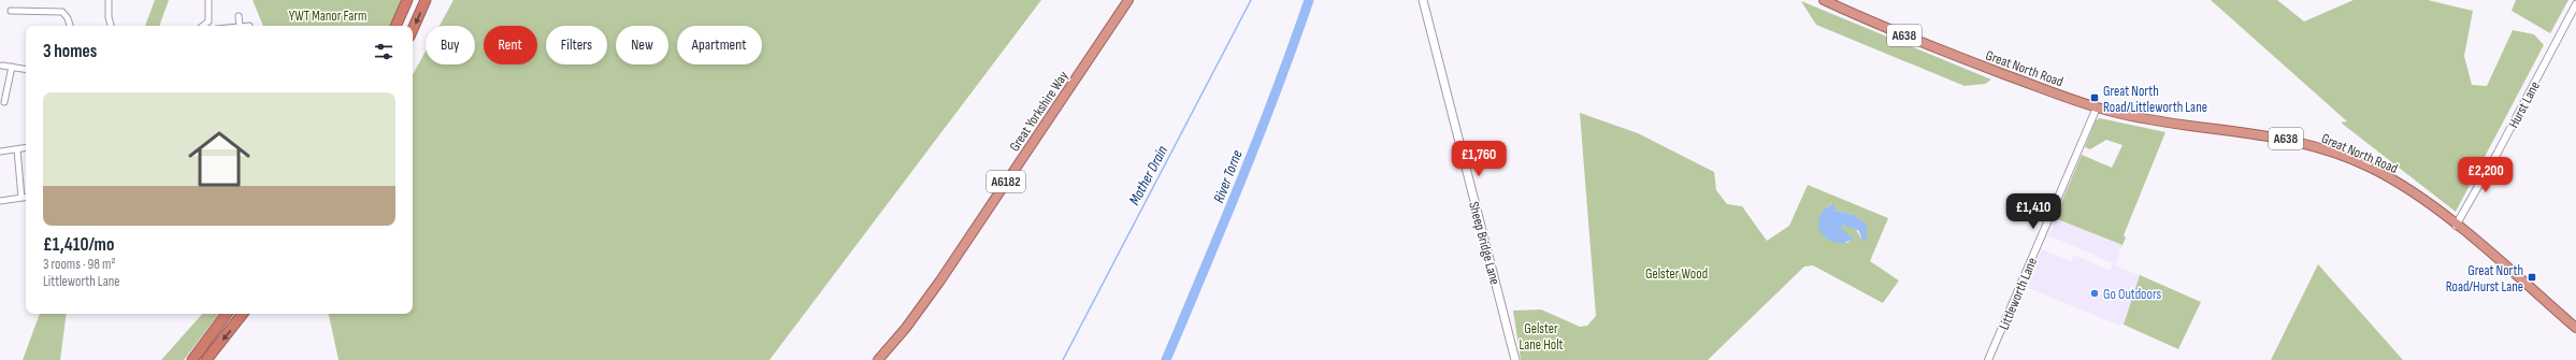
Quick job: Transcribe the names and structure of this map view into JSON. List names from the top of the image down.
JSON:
{
  "streets": {
    "highway": [
      "A638",
      "Great North Road",
      "Great Yorkshire Way",
      "A6182"
    ],
    "main road": ["Sheep Bridge Lane"],
    "street": ["Hurst Lane", "Littleworth Lane"]
  },
  "crossings": [
    ["Great North Road", "Hurst Lane"],
    ["Great North Road", "Littleworth Lane"]
  ],
  "water": ["Mother Drain", "River Torne"],
  "parks": ["YWT Manor Farm", "Gelster Wood", "Gelster Lane Holt"],
  "places": {
    "transit": ["Great North Road/Littleworth Lane", "Great North Road/Hurst Lane"],
    "other": ["Go Outdoors"]
  },
  "page": {
    "chip": [
      "Buy",
      "Rent",
      "Filters",
      "New",
      "Apartment"
    ],
    "heading": "3 homes",
    "list": [
      {
        "name": "£1,410/mo",
        "note": "3 rooms · 98 m² · Littleworth Lane"
      }
    ],
    "price": ["£1,760", "£2,200", "£1,410"]
  }
}
